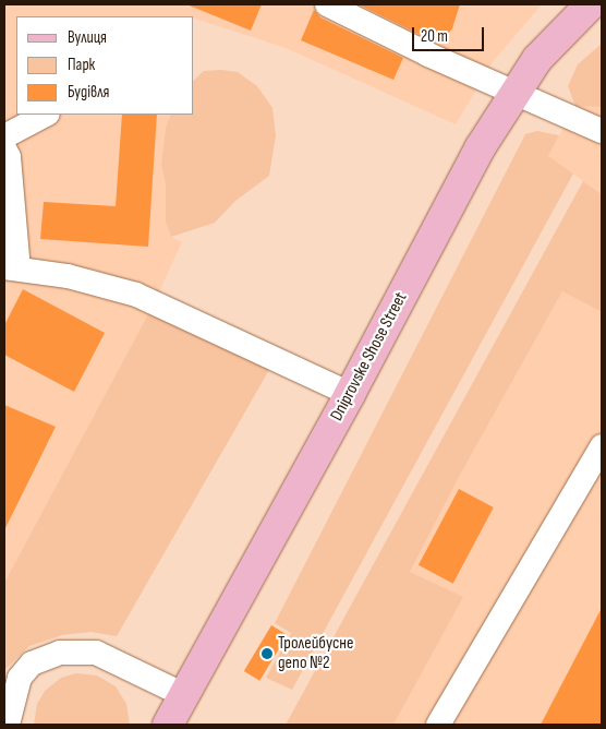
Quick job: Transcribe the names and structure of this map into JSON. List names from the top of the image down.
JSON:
{
  "streets": {
    "main road": ["Dniprovske Shose Street"]
  },
  "places": ["Тролейбусне депо №2"],
  "legend": ["Вулиця", "Парк", "Будівля"],
  "scale_bar": "20 m"
}
